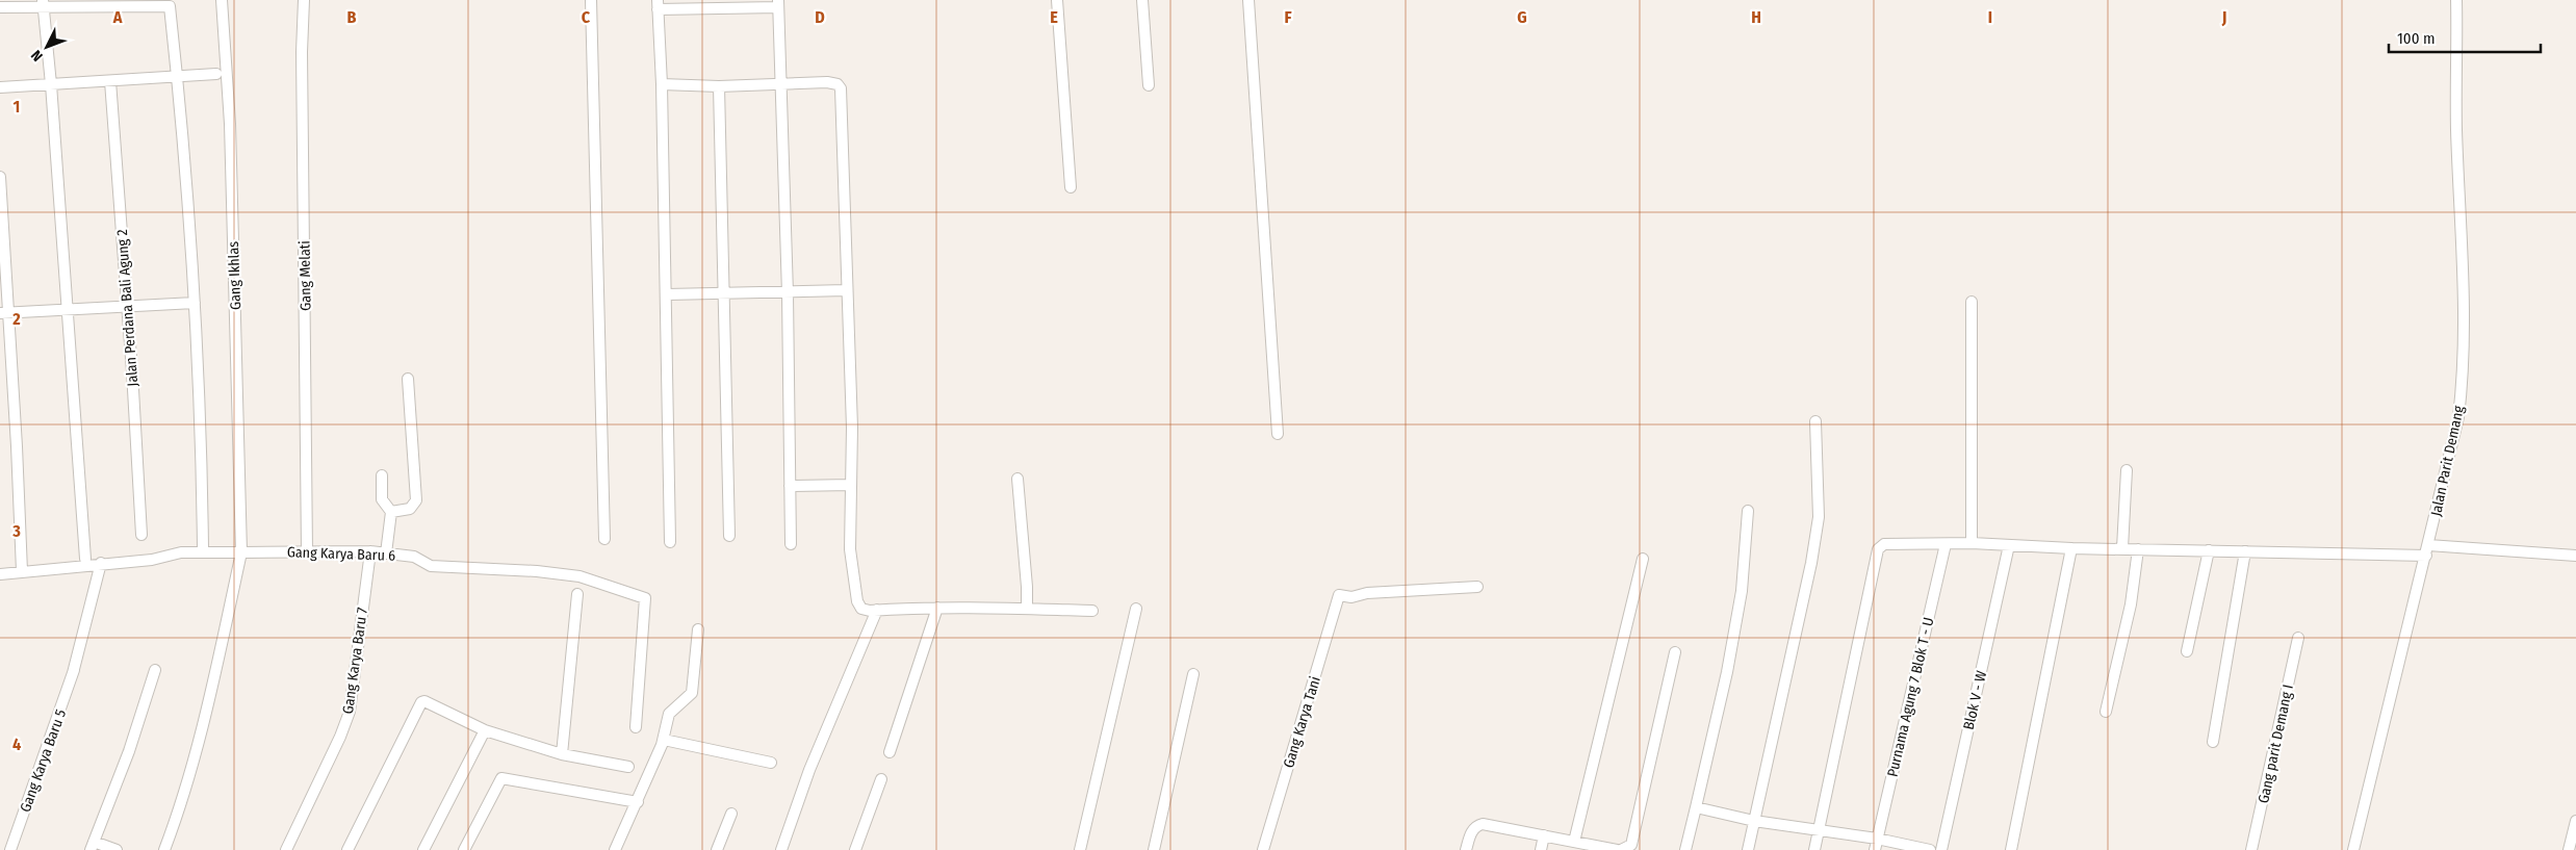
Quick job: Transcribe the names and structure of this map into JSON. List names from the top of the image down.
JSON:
{
  "streets": {
    "street": [
      "Gang Ikhlas",
      "Gang Melati",
      "Jalan Perdana Bali Agung 2",
      "Jalan Parit Demang",
      "Gang Karya Baru 6",
      "Gang Karya Baru 7",
      "Purnama Agung 7 Blok T - U",
      "Blok V - W",
      "Gang Karya Tani",
      "Gang parit Demang I",
      "Gang Karya Baru 5"
    ]
  },
  "crossings": [
    ["Gang Ikhlas", "Gang Karya Baru 6"],
    ["Gang Melati", "Gang Karya Baru 6"],
    ["Gang Karya Baru 6", "Gang Karya Baru 7"],
    ["Gang Karya Baru 6", "Gang Karya Baru 5"]
  ],
  "scale_bar": "100 m",
  "north": "bottom left",
  "grid": {
    "columns": [
      "A",
      "B",
      "C",
      "D",
      "E",
      "F",
      "G",
      "H",
      "I",
      "J"
    ],
    "rows": [
      "1",
      "2",
      "3",
      "4"
    ]
  }
}
